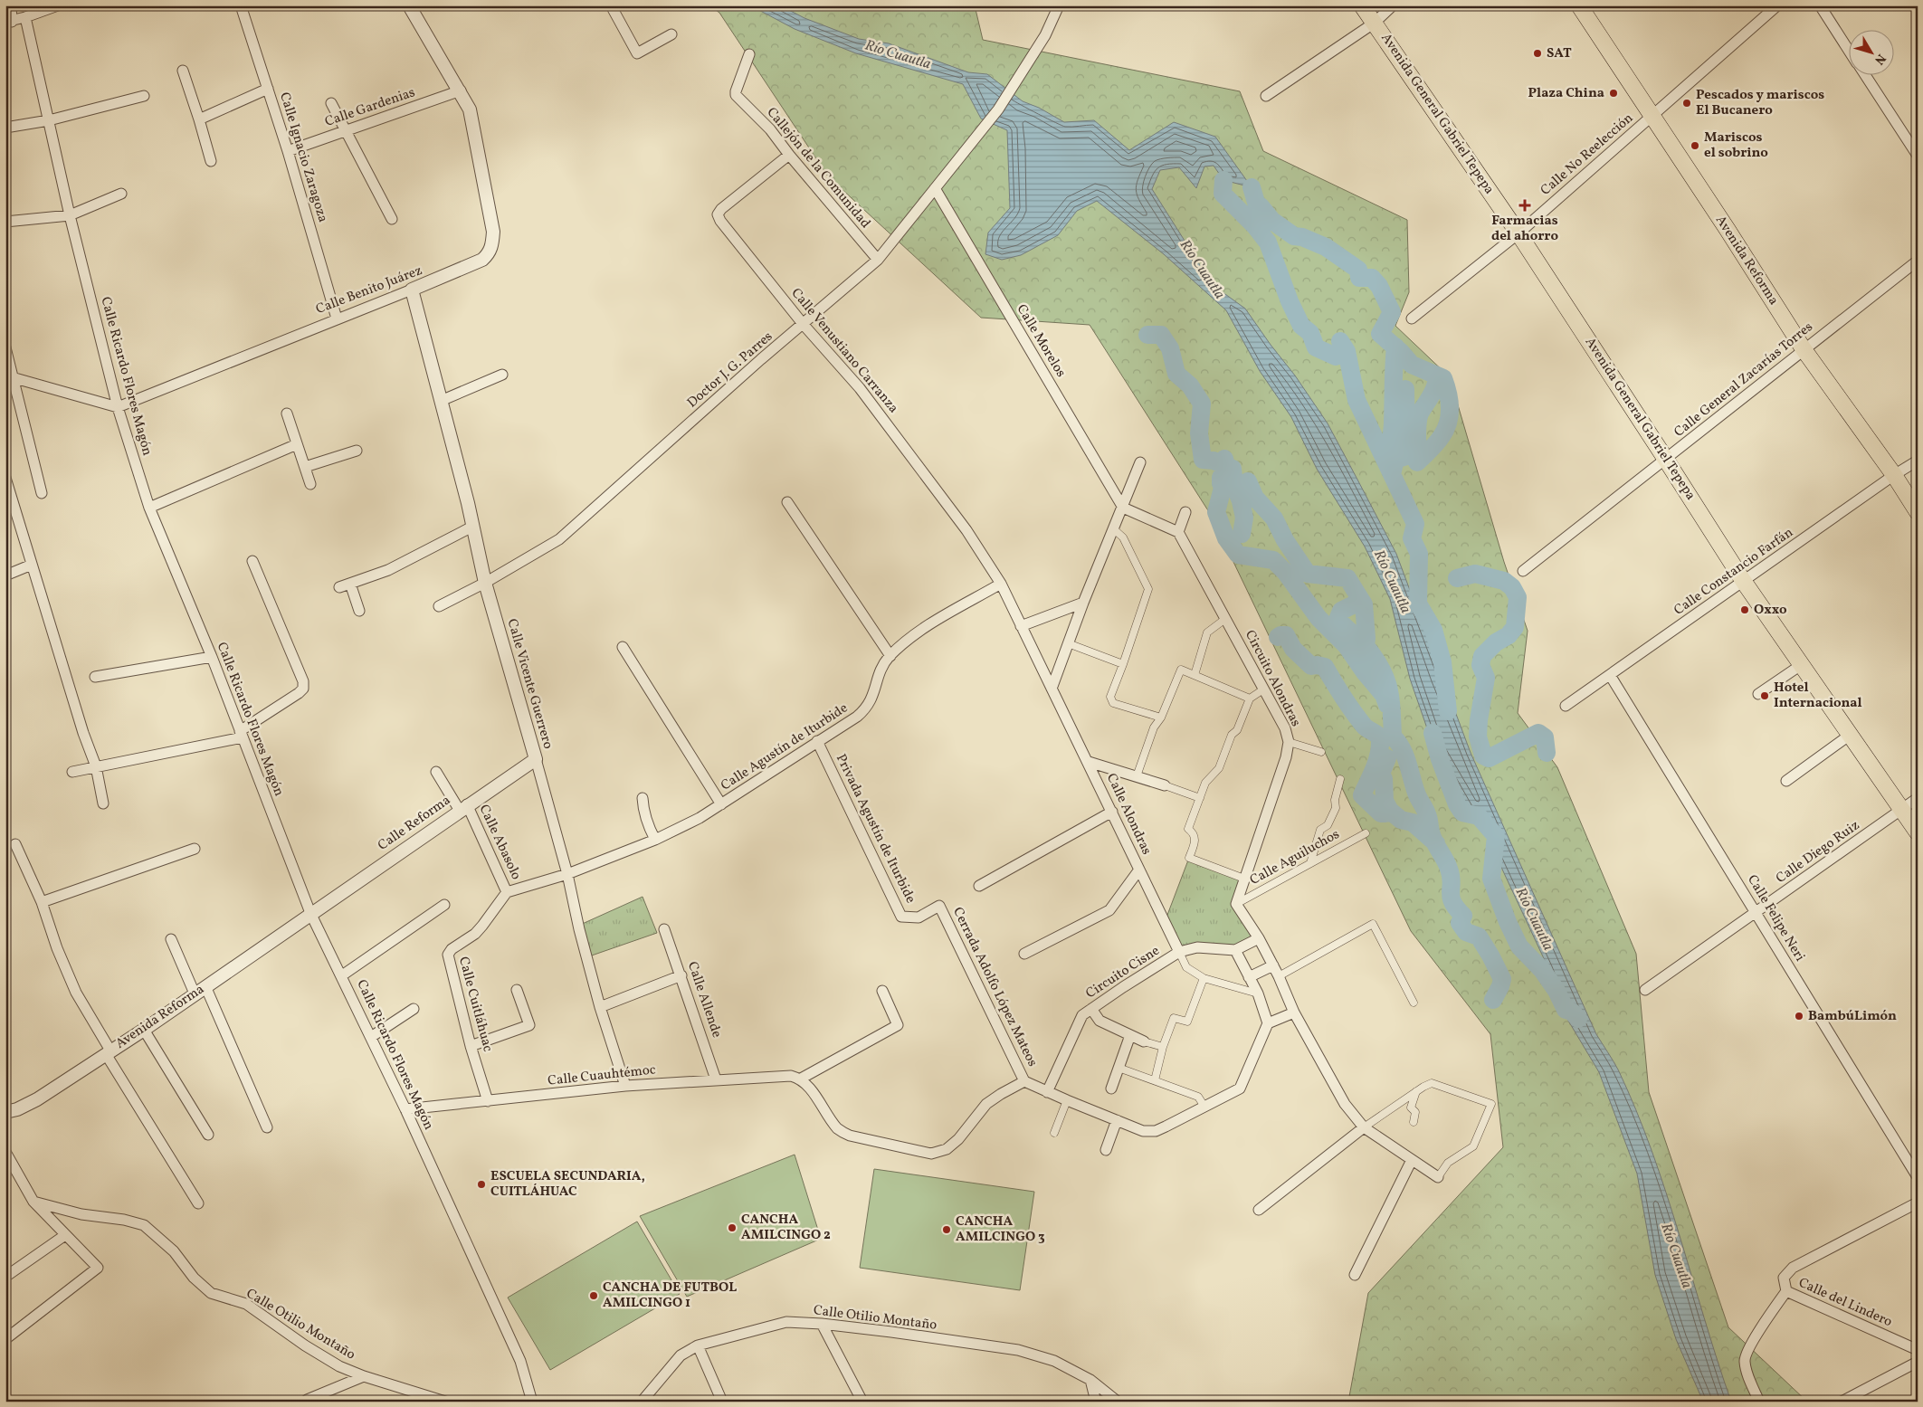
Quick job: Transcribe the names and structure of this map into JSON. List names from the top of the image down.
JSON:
{
  "streets": {
    "main road": ["Avenida General Gabriel Tepepa", "Avenida Reforma"],
    "street": [
      "Calle Gardenias",
      "Calle No Reelección",
      "Calle Ignacio Zaragoza",
      "Callejón de la Comunidad",
      "Calle Benito Juárez",
      "Calle Morelos",
      "Calle Venustiano Carranza",
      "Doctor J. G. Parres",
      "Calle Ricardo Flores Magón",
      "Calle General Zacarías Torres",
      "Calle Constancio Farfán",
      "Circuito Alondras",
      "Calle Vicente Guerrero",
      "Calle Agustín de Iturbide",
      "Calle Alondras",
      "Calle Reforma",
      "Privada Agustín de Iturbide",
      "Calle Abasolo",
      "Calle Diego Ruiz",
      "Calle Aguiluchos",
      "Calle Felipe Neri",
      "Circuito Cisne",
      "Cerrada Adolfo López Mateos",
      "Calle Allende",
      "Calle Cuitláhuac",
      "Calle Cuauhtémoc",
      "Calle del Lindero",
      "Calle Otilio Montaño"
    ]
  },
  "crossings": [
    ["Calle Gardenias", "Calle Ignacio Zaragoza"],
    ["Calle Gardenias", "Calle Benito Juárez"],
    ["Avenida General Gabriel Tepepa", "Calle No Reelección"],
    ["Avenida General Gabriel Tepepa", "Calle General Zacarías Torres"],
    ["Avenida General Gabriel Tepepa", "Calle Constancio Farfán"],
    ["Avenida General Gabriel Tepepa", "Calle Diego Ruiz"],
    ["Calle No Reelección", "Avenida Reforma"],
    ["Calle Ignacio Zaragoza", "Calle Benito Juárez"],
    ["Callejón de la Comunidad", "Calle Venustiano Carranza"],
    ["Callejón de la Comunidad", "Doctor J. G. Parres"],
    ["Avenida Reforma", "Calle Ricardo Flores Magón"],
    ["Avenida Reforma", "Calle General Zacarías Torres"],
    ["Avenida Reforma", "Calle Constancio Farfán"],
    ["Avenida Reforma", "Calle Reforma"],
    ["Calle Benito Juárez", "Calle Ricardo Flores Magón"],
    ["Calle Benito Juárez", "Calle Vicente Guerrero"],
    ["Calle Morelos", "Doctor J. G. Parres"],
    ["Calle Venustiano Carranza", "Doctor J. G. Parres"],
    ["Calle Venustiano Carranza", "Calle Agustín de Iturbide"],
    ["Calle Venustiano Carranza", "Calle Alondras"],
    ["Doctor J. G. Parres", "Calle Vicente Guerrero"],
    ["Calle Ricardo Flores Magón", "Calle Reforma"],
    ["Calle Ricardo Flores Magón", "Calle Cuauhtémoc"],
    ["Calle Constancio Farfán", "Calle Felipe Neri"],
    ["Circuito Alondras", "Calle Aguiluchos"],
    ["Calle Vicente Guerrero", "Calle Agustín de Iturbide"],
    ["Calle Vicente Guerrero", "Calle Reforma"],
    ["Calle Vicente Guerrero", "Calle Cuauhtémoc"],
    ["Calle Agustín de Iturbide", "Calle Alondras"],
    ["Calle Agustín de Iturbide", "Privada Agustín de Iturbide"],
    ["Calle Alondras", "Circuito Cisne"],
    ["Calle Reforma", "Calle Abasolo"],
    ["Privada Agustín de Iturbide", "Cerrada Adolfo López Mateos"],
    ["Calle Abasolo", "Calle Cuitláhuac"],
    ["Calle Diego Ruiz", "Calle Felipe Neri"],
    ["Calle Allende", "Calle Cuauhtémoc"],
    ["Calle Cuitláhuac", "Calle Cuauhtémoc"]
  ],
  "water": ["Río Cuautla"],
  "places": {
    "other": [
      "SAT",
      "Plaza China",
      "Pescados y mariscos El Bucanero",
      "Mariscos el sobrino",
      "Oxxo",
      "Hotel Internacional",
      "BambúLimón",
      "ESCUELA SECUNDARIA, CUITLÁHUAC",
      "CANCHA AMILCINGO 2",
      "CANCHA AMILCINGO 3",
      "CANCHA DE FUTBOL AMILCINGO 1"
    ],
    "health": ["Farmacias del ahorro"]
  },
  "north": "bottom right"
}
